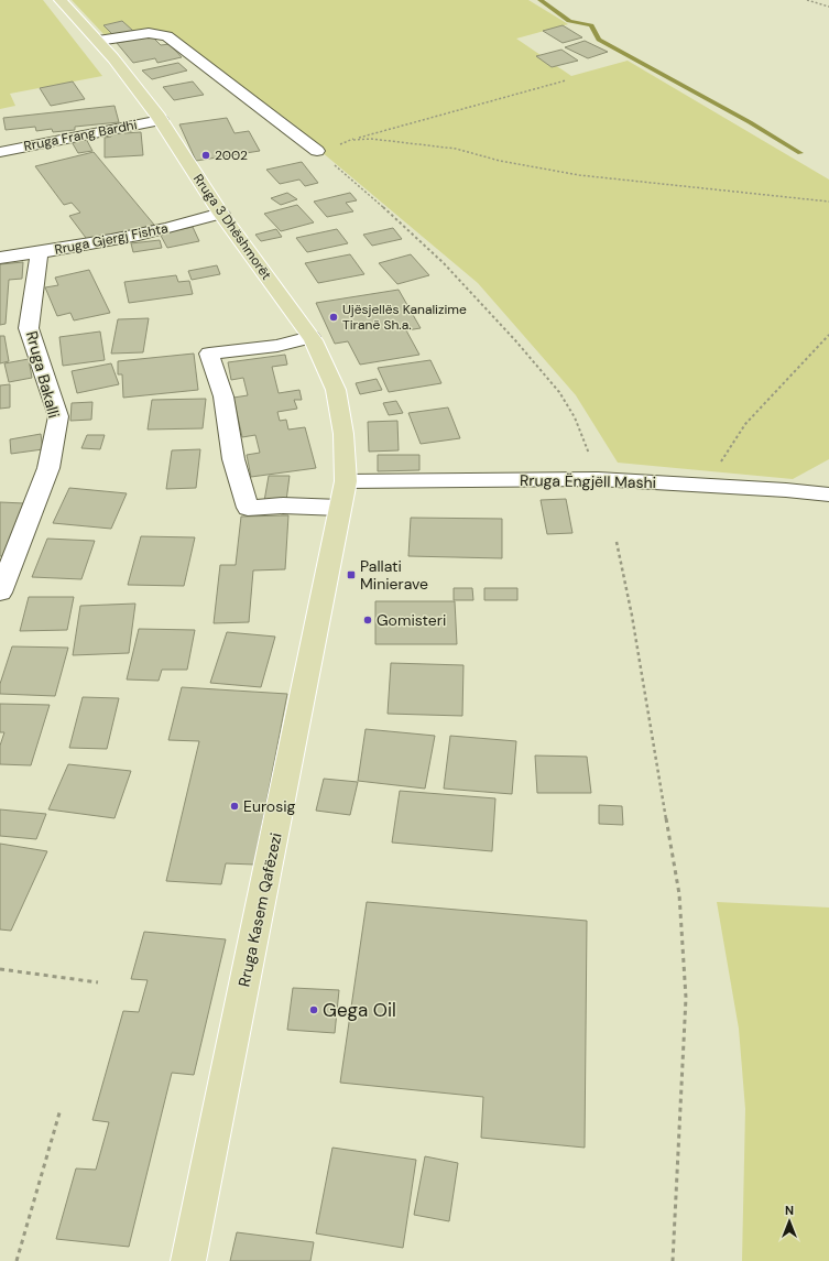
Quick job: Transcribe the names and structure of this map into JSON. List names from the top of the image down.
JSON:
{
  "streets": {
    "main road": ["Rruga 3 Dhëshmorët", "Rruga Kasem Qafëzezi"],
    "street": [
      "Rruga Frang Bardhi",
      "Rruga Gjergj Fishta",
      "Rruga Bakalli",
      "Rruga Ëngjëll Mashi"
    ]
  },
  "crossings": [
    ["Rruga Frang Bardhi", "Rruga 3 Dhëshmorët"],
    ["Rruga 3 Dhëshmorët", "Rruga Gjergj Fishta"],
    ["Rruga 3 Dhëshmorët", "Rruga Ëngjëll Mashi"],
    ["Rruga 3 Dhëshmorët", "Rruga Kasem Qafëzezi"],
    ["Rruga Gjergj Fishta", "Rruga Bakalli"],
    ["Rruga Ëngjëll Mashi", "Rruga Kasem Qafëzezi"]
  ],
  "places": {
    "other": [
      "2002",
      "Ujësjellës Kanalizime Tiranë Sh.a.",
      "Gomisteri",
      "Eurosig",
      "Gega Oil"
    ],
    "transit": ["Pallati Minierave"]
  },
  "north": "top"
}
